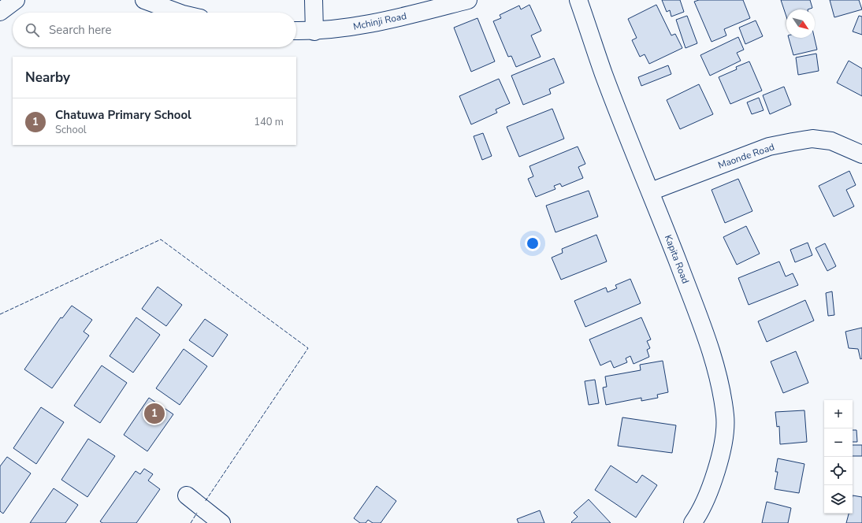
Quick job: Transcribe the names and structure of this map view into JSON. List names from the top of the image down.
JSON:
{
  "streets": {
    "street": ["Mchinji Road", "Maonde Road", "Kapita Road"]
  },
  "crossings": [
    ["Maonde Road", "Kapita Road"]
  ],
  "north": "bottom right",
  "page": {
    "search": "Search here",
    "heading": "Nearby",
    "list": [
      {
        "mark": "1",
        "name": "Chatuwa Primary School",
        "note": "School",
        "value": "140 m"
      }
    ],
    "map_buttons": ["+", "−"],
    "pins": "1"
  }
}
